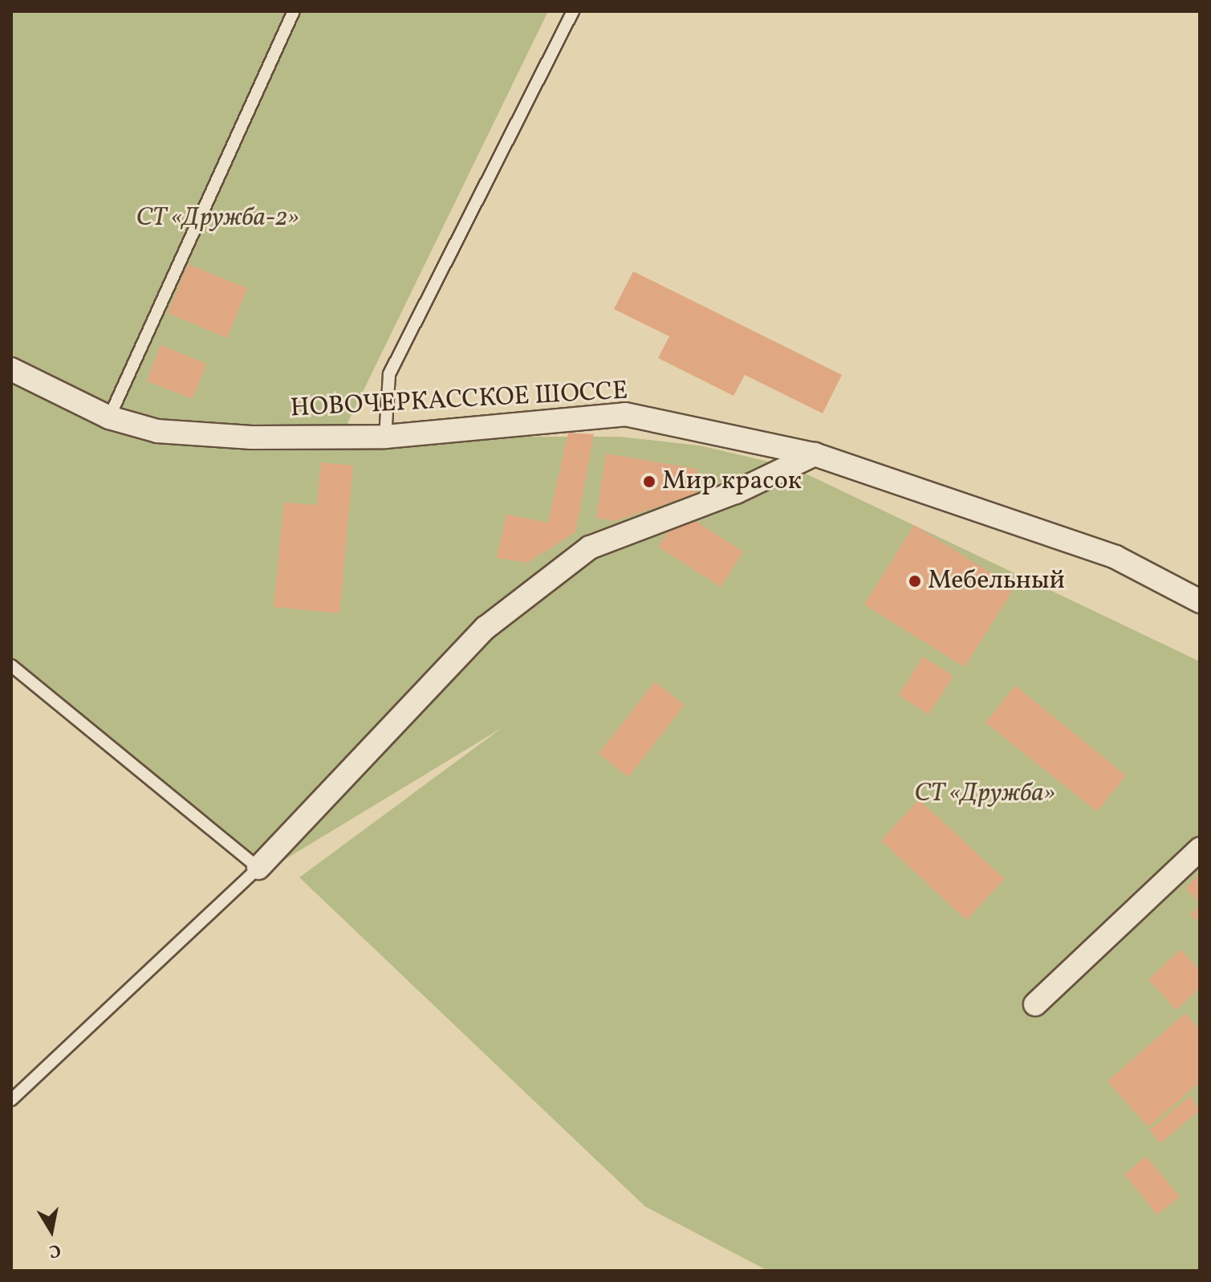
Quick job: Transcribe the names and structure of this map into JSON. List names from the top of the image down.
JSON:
{
  "streets": {
    "street": ["НОВОЧЕРКАССКОЕ ШОССЕ"]
  },
  "parks": ["СТ «Дружба-2»", "СТ «Дружба»"],
  "places": ["Мир красок", "Мебельный"],
  "north": "bottom"
}
